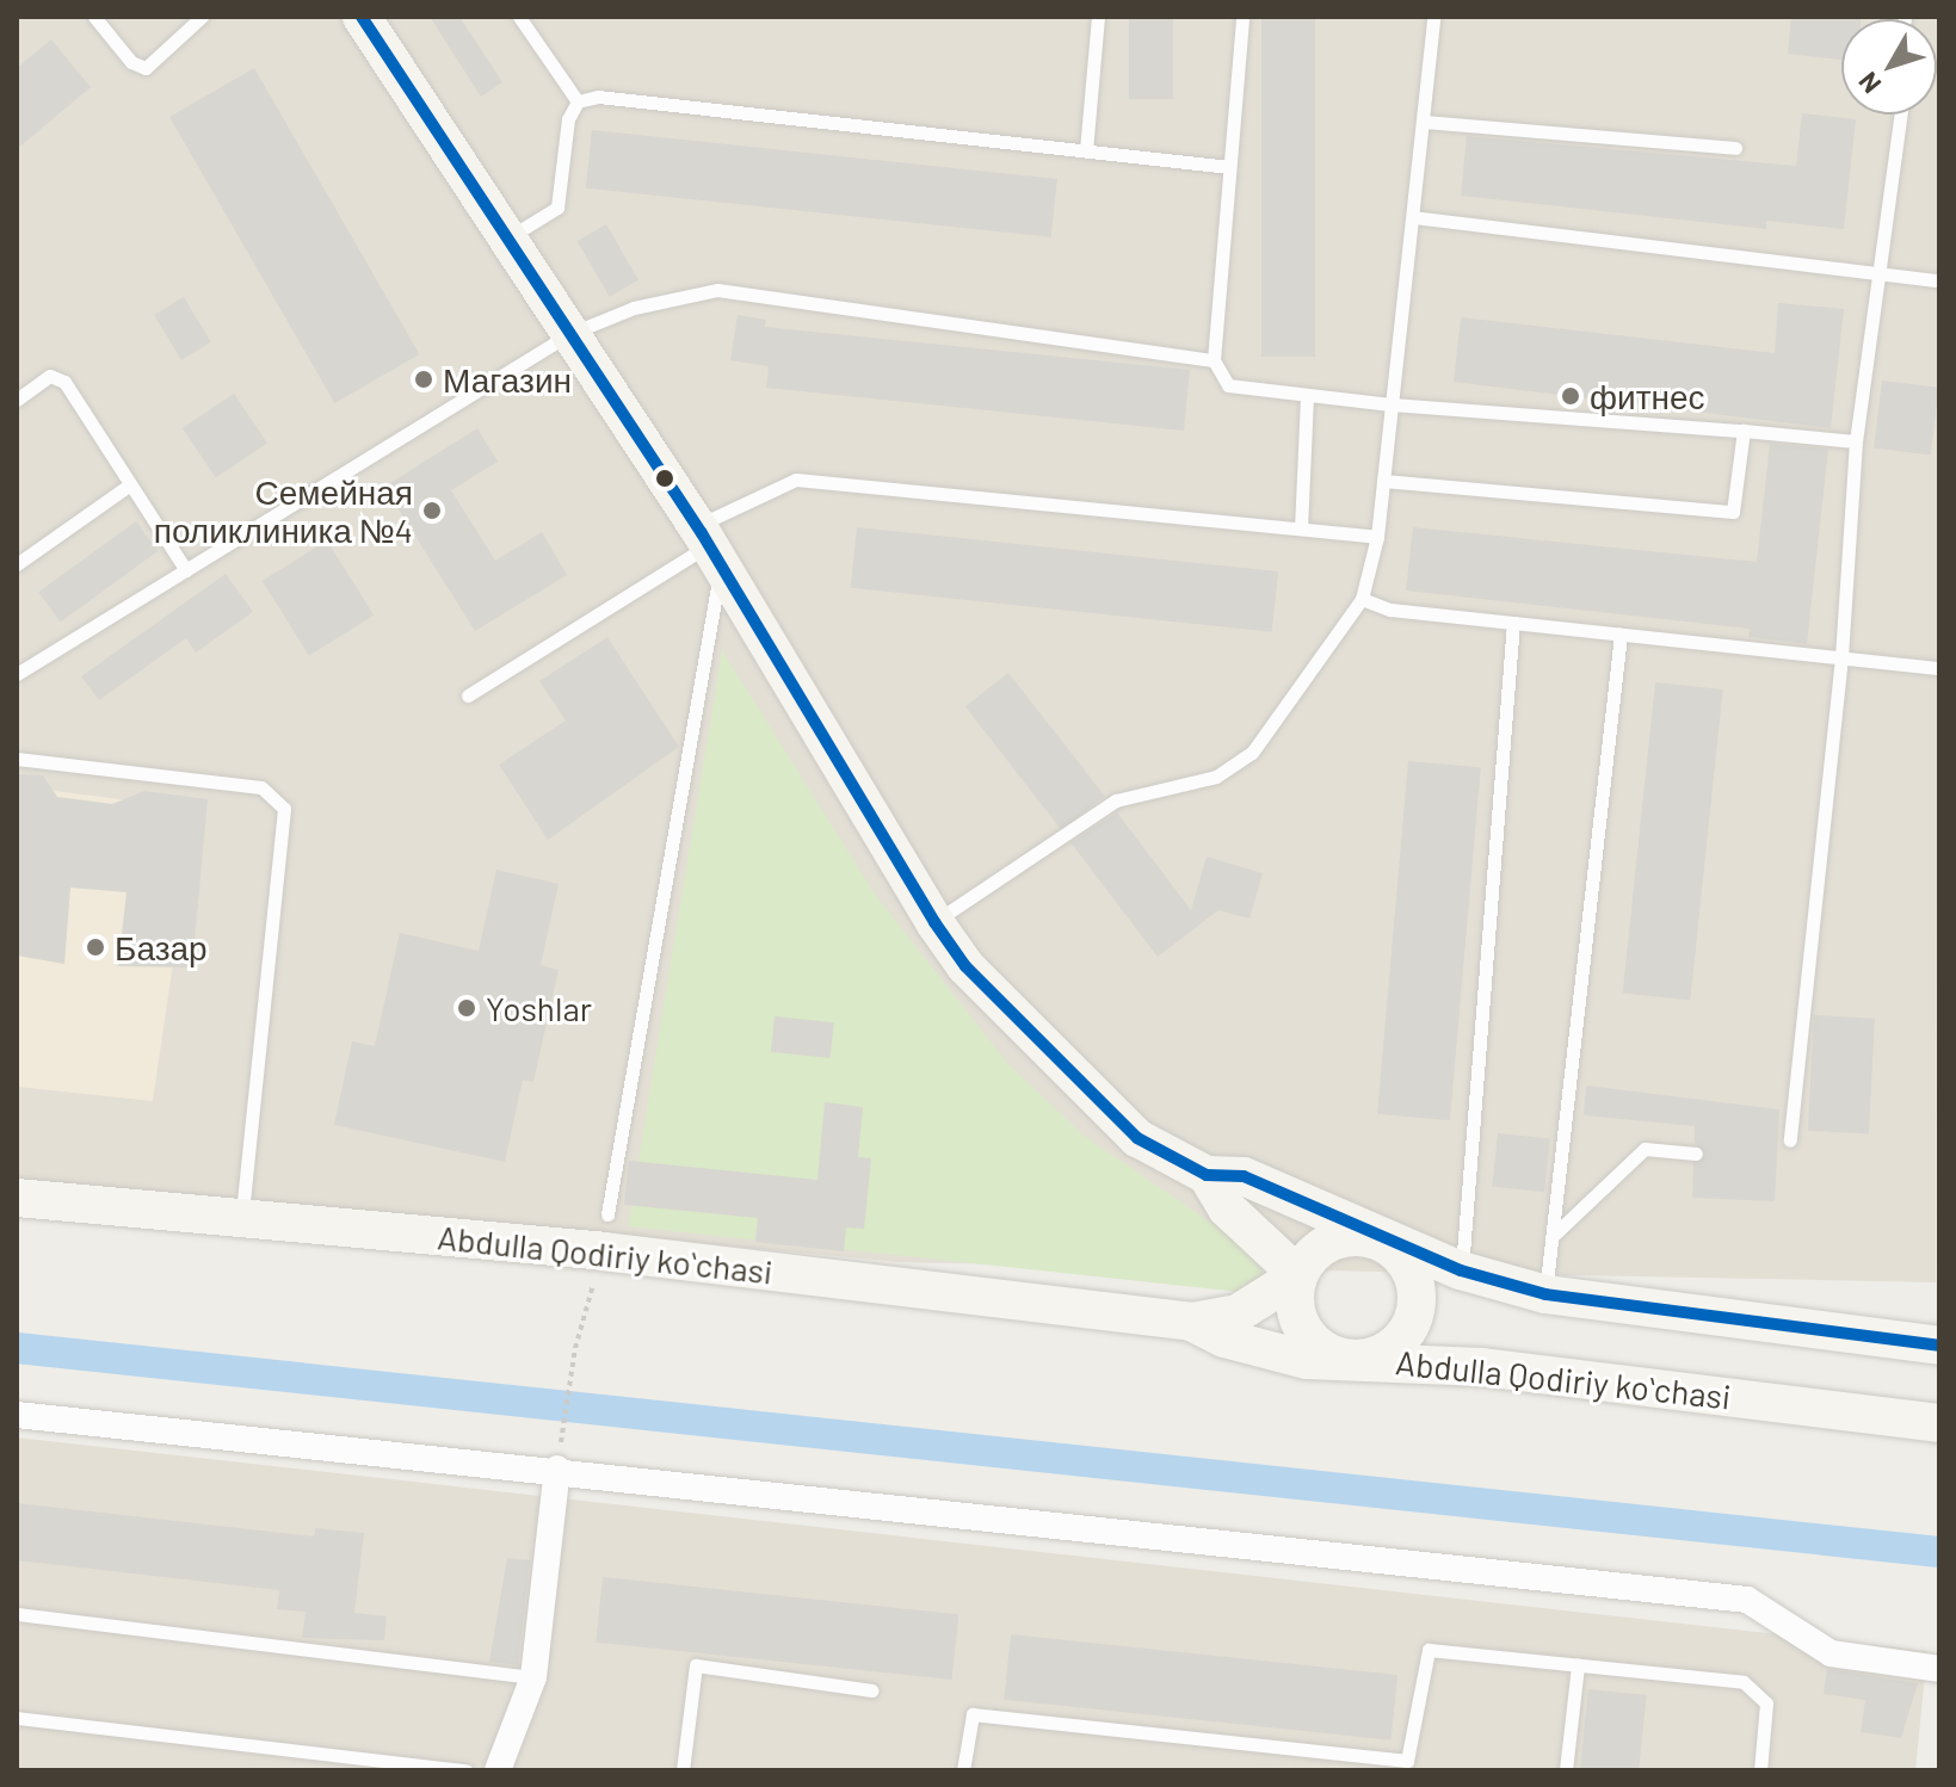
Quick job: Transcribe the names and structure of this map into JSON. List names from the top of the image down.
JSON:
{
  "streets": {
    "street": ["Abdulla Qodiriy koʻchasi"]
  },
  "places": [
    "Магазин",
    "фитнес",
    "Семейная поликлиника №4",
    "Базар",
    "Yoshlar"
  ],
  "north": "bottom left"
}
